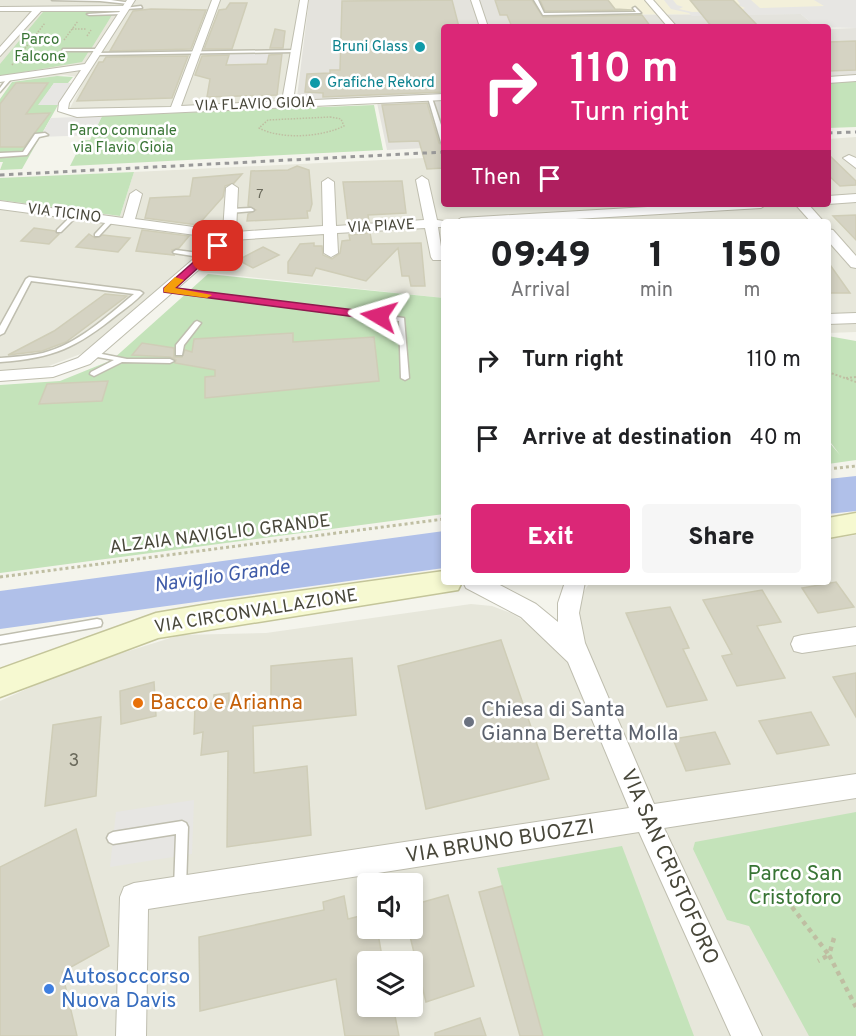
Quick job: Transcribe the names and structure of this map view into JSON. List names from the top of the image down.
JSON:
{
  "streets": {
    "main road": ["VIA CIRCONVALLAZIONE"],
    "street": [
      "VIA FLAVIO GIOIA",
      "VIA TICINO",
      "VIA PIAVE",
      "VIA BRUNO BUOZZI",
      "VIA SAN CRISTOFORO"
    ],
    "path": ["ALZAIA NAVIGLIO GRANDE"]
  },
  "crossings": [
    ["VIA TICINO", "VIA PIAVE"],
    ["VIA BRUNO BUOZZI", "VIA SAN CRISTOFORO"]
  ],
  "water": ["Naviglio Grande"],
  "parks": ["Parco Falcone", "Parco comunale via Flavio Gioia", "Parco San Cristoforo"],
  "places": [
    "Bruni Glass",
    "Grafiche Rekord",
    "Bacco e Arianna",
    "Chiesa di Santa Gianna Beretta Molla",
    "Autosoccorso Nuova Davis"
  ],
  "house_numbers": ["7", "3"],
  "page": {
    "turn": ["110 m", "Turn right"],
    "then": "Then",
    "eta": [
      "09:49",
      "Arrival",
      "1",
      "min",
      "150",
      "m"
    ],
    "list": [
      {
        "name": "Turn right",
        "value": "110 m"
      },
      {
        "name": "Arrive at destination",
        "value": "40 m"
      }
    ],
    "buttons": ["Exit", "Share"]
  }
}
